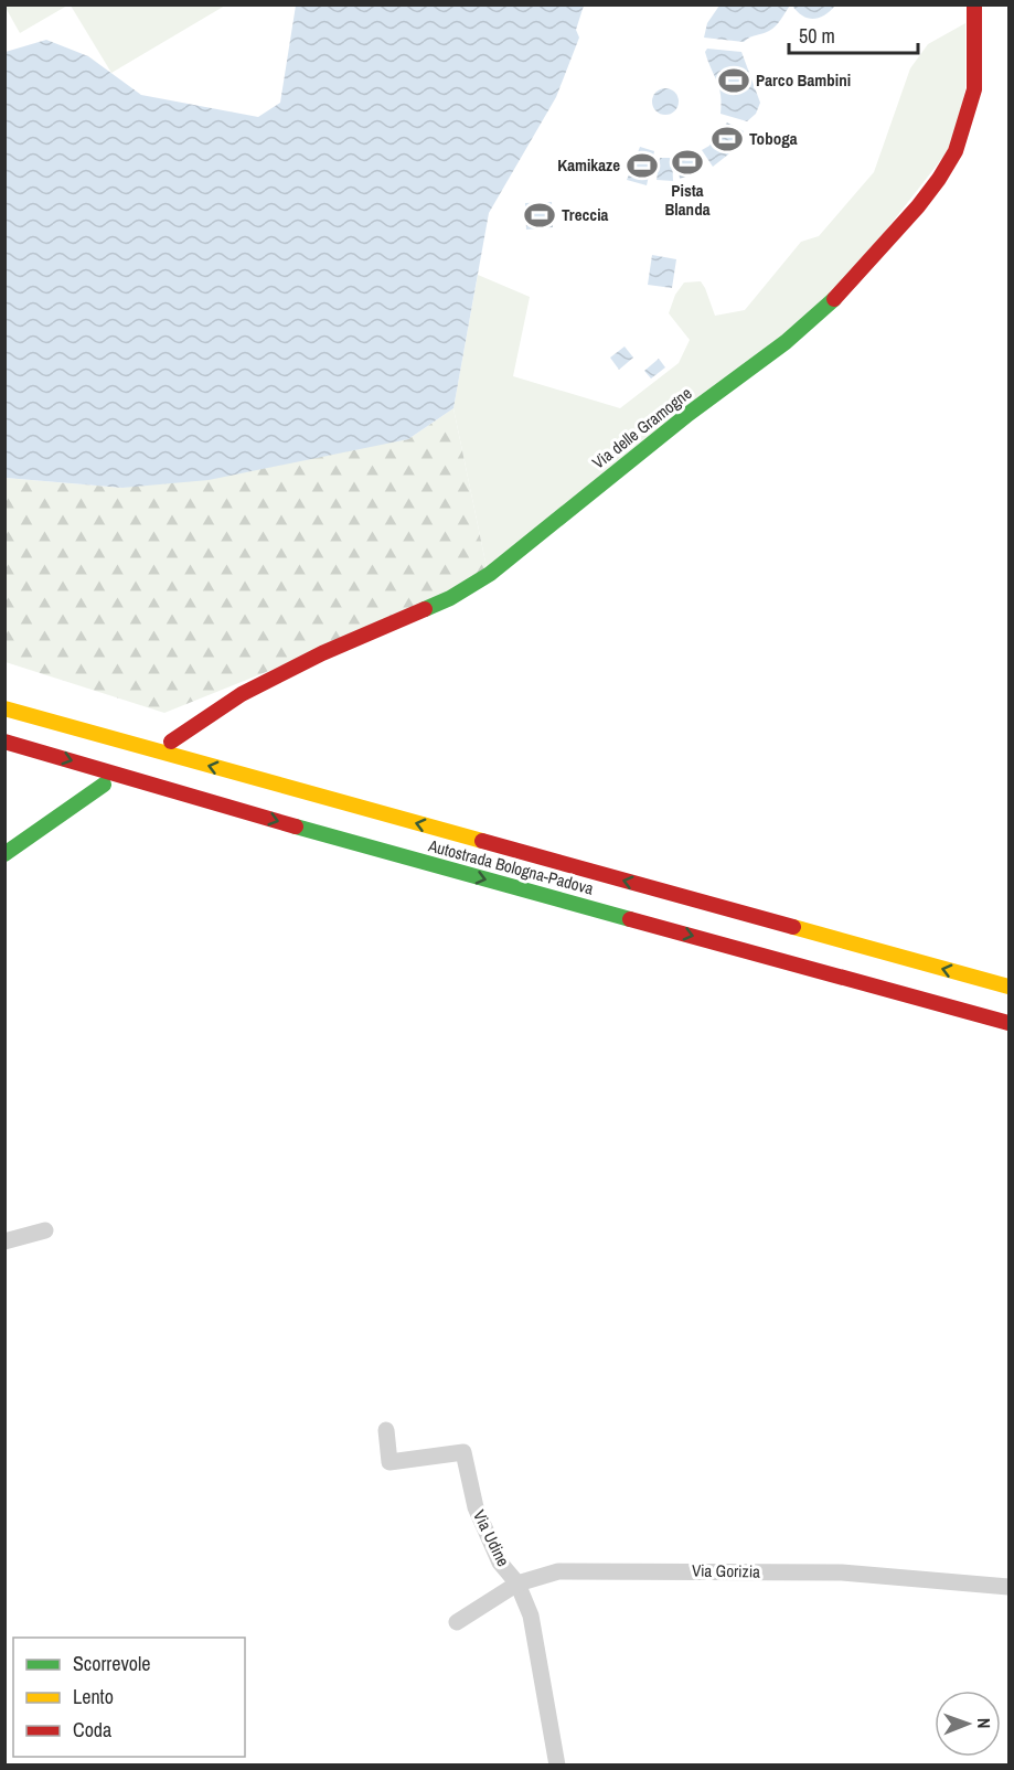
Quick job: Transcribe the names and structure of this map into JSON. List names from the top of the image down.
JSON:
{
  "streets": {
    "main road": ["Via delle Gramogne", "Autostrada Bologna-Padova"],
    "street": ["Via Udine", "Via Gorizia"]
  },
  "crossings": [
    ["Via Udine", "Via Gorizia"]
  ],
  "places": {
    "sports": [
      "Parco Bambini",
      "Toboga",
      "Pista Blanda",
      "Kamikaze",
      "Treccia"
    ]
  },
  "legend": ["Scorrevole", "Lento", "Coda"],
  "scale_bar": "50 m",
  "north": "right"
}
